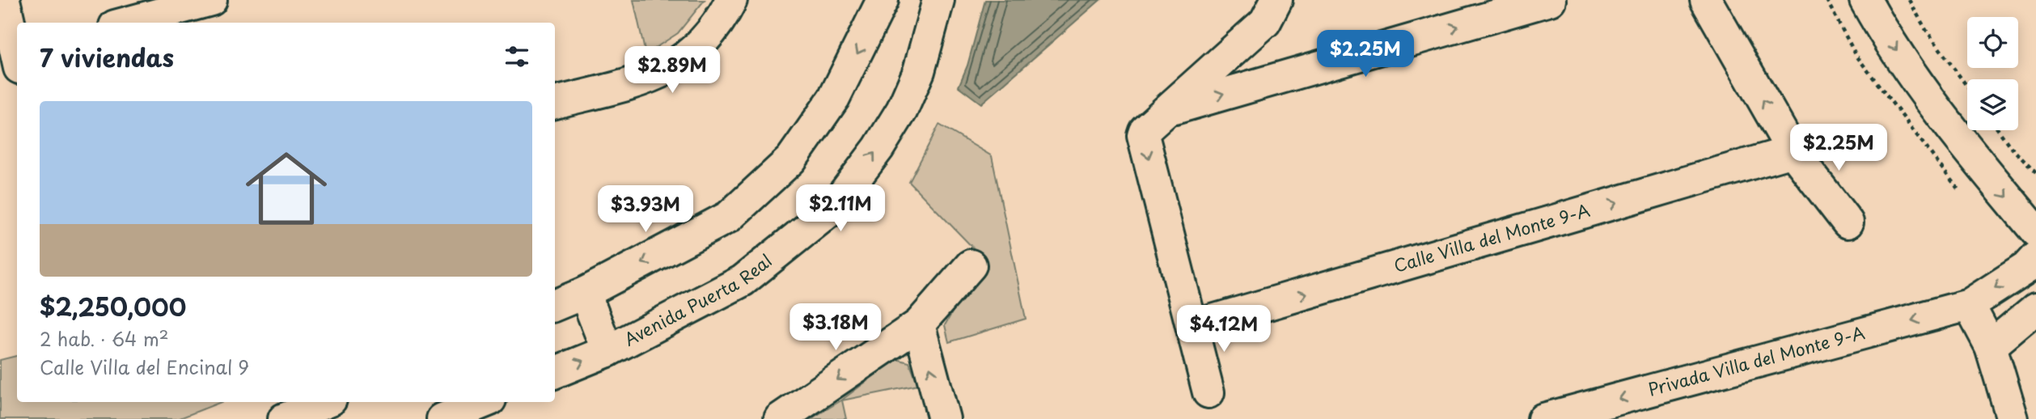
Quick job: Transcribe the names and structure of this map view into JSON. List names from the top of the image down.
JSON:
{
  "streets": {
    "street": ["Calle Villa del Monte 9-A", "Avenida Puerta Real", "Privada Villa del Monte 9-A"]
  },
  "one_way": ["Privada Villa del Monte 9-A"],
  "page": {
    "heading": "7 viviendas",
    "price": [
      "$2.25M",
      "$2.89M",
      "$2.25M",
      "$2.11M",
      "$3.93M",
      "$3.18M",
      "$4.12M"
    ],
    "list": [
      {
        "name": "$2,250,000",
        "note": "2 hab. · 64 m² · Calle Villa del Encinal 9"
      }
    ]
  }
}
